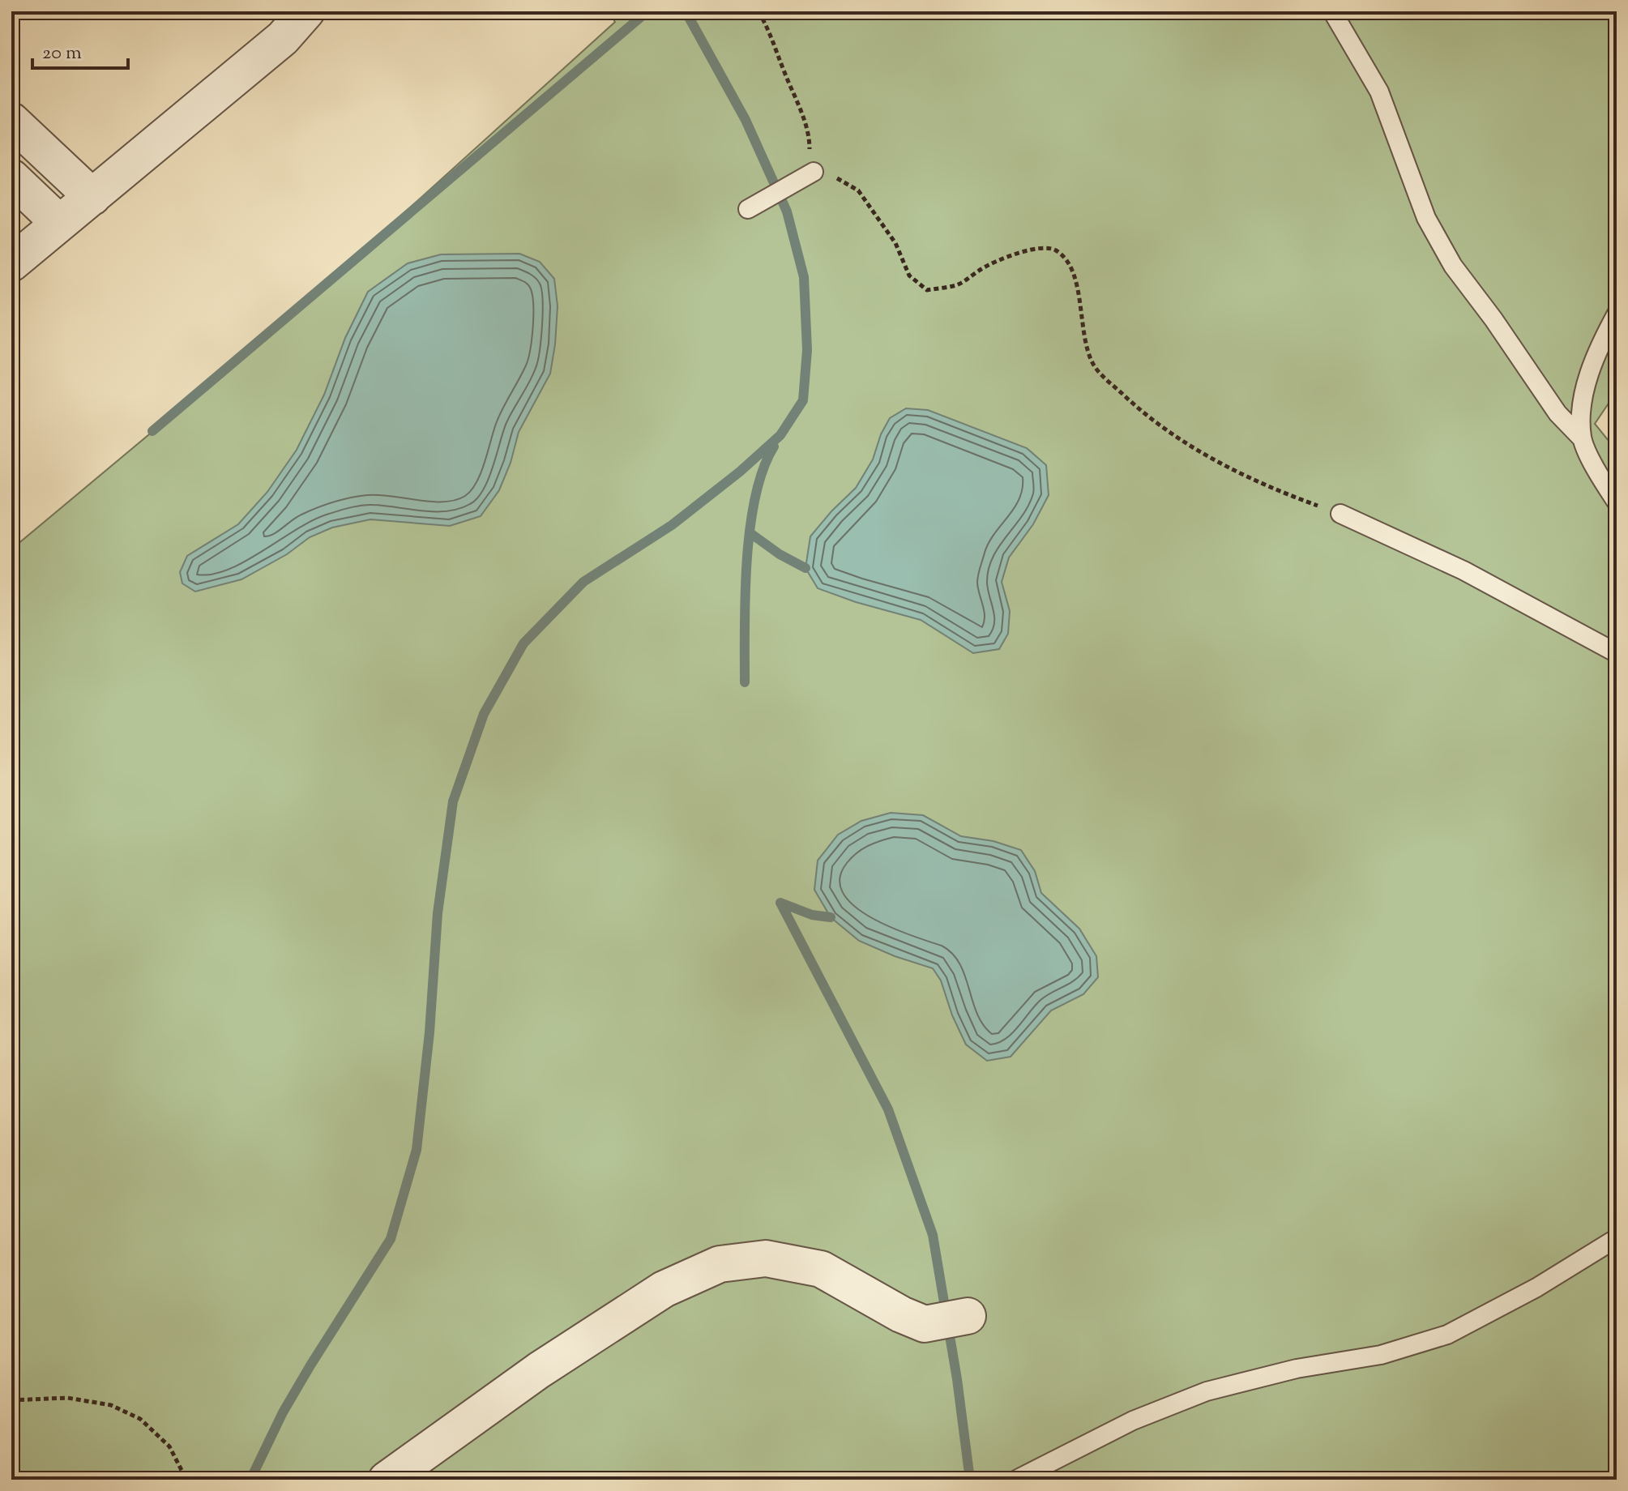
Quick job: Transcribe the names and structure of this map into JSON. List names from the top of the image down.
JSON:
{
  "scale_bar": "20 m"
}
